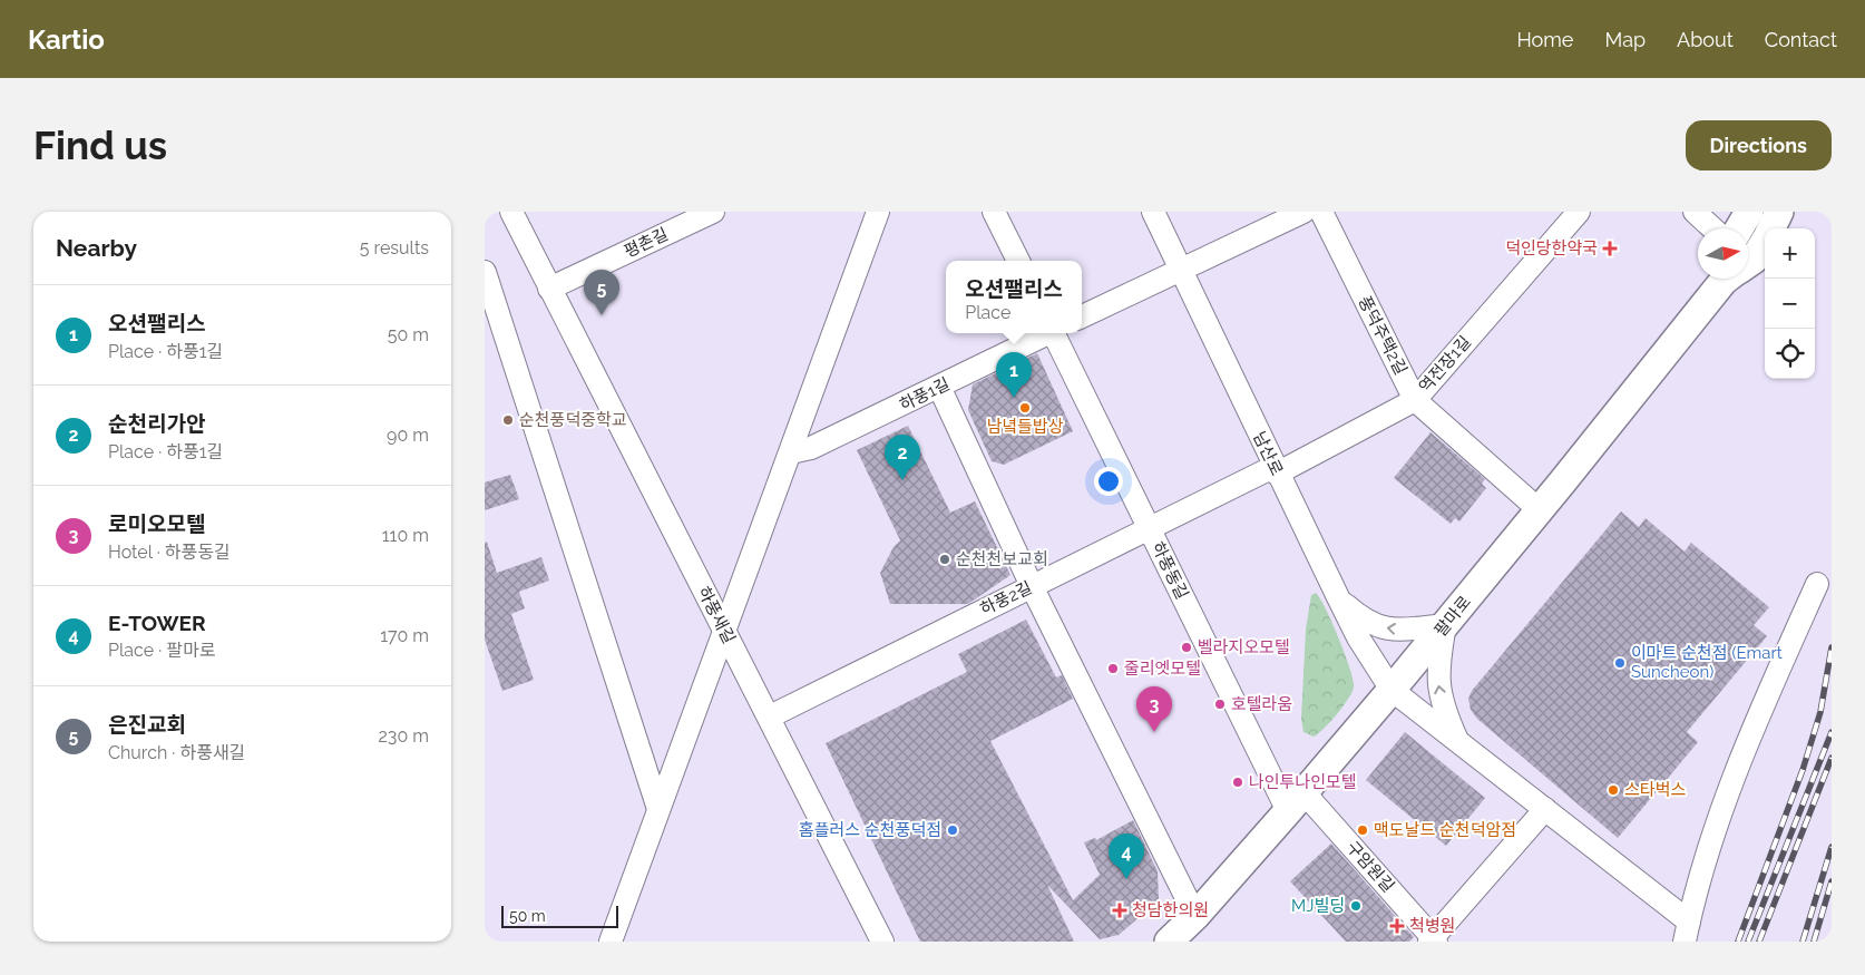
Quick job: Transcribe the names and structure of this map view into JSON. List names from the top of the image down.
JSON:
{
  "streets": {
    "main road": ["팔마로"],
    "street": [
      "평촌길",
      "풍덕주택2길",
      "역전장1길",
      "하풍1길",
      "남산로",
      "하풍동길",
      "하풍2길",
      "하풍새길",
      "구암원길"
    ]
  },
  "crossings": [
    ["평촌길", "하풍새길"],
    ["풍덕주택2길", "역전장1길"],
    ["풍덕주택2길", "팔마로"],
    ["역전장1길", "남산로"],
    ["역전장1길", "하풍2길"],
    ["남산로", "하풍2길"],
    ["남산로", "팔마로"],
    ["하풍동길", "하풍2길"],
    ["하풍동길", "팔마로"],
    ["하풍동길", "구암원길"],
    ["하풍2길", "하풍새길"],
    ["팔마로", "구암원길"]
  ],
  "places": {
    "health": ["덕인당한약국", "청담한의원", "척병원"],
    "other": [
      "남녘들밥상",
      "순천풍덕중학교",
      "순천천보교회",
      "벨라지오모텔",
      "이마트 순천점 (Emart Suncheon)",
      "줄리엣모텔",
      "호텔라움",
      "나인투나인모텔",
      "스타벅스",
      "홈플러스 순천풍덕점",
      "맥도날드 순천덕암점",
      "MJ빌딩"
    ]
  },
  "scale_bar": "50 m",
  "north": "right",
  "page": {
    "header": "Kartio",
    "nav": [
      "Home",
      "Map",
      "About",
      "Contact"
    ],
    "buttons": "Directions",
    "title": "Find us",
    "heading": ["Nearby", "5 results"],
    "map_buttons": ["+", "−"],
    "popup": ["오션팰리스", "Place"],
    "pins": [
      "5",
      "1",
      "2",
      "3",
      "4"
    ],
    "list": [
      {
        "mark": "1",
        "name": "오션팰리스",
        "note": "Place · 하풍1길",
        "value": "50 m"
      },
      {
        "mark": "2",
        "name": "순천리가안",
        "note": "Place · 하풍1길",
        "value": "90 m"
      },
      {
        "mark": "3",
        "name": "로미오모텔",
        "note": "Hotel · 하풍동길",
        "value": "110 m"
      },
      {
        "mark": "4",
        "name": "E-TOWER",
        "note": "Place · 팔마로",
        "value": "170 m"
      },
      {
        "mark": "5",
        "name": "은진교회",
        "note": "Church · 하풍새길",
        "value": "230 m"
      }
    ],
    "scale": "50 m"
  }
}
